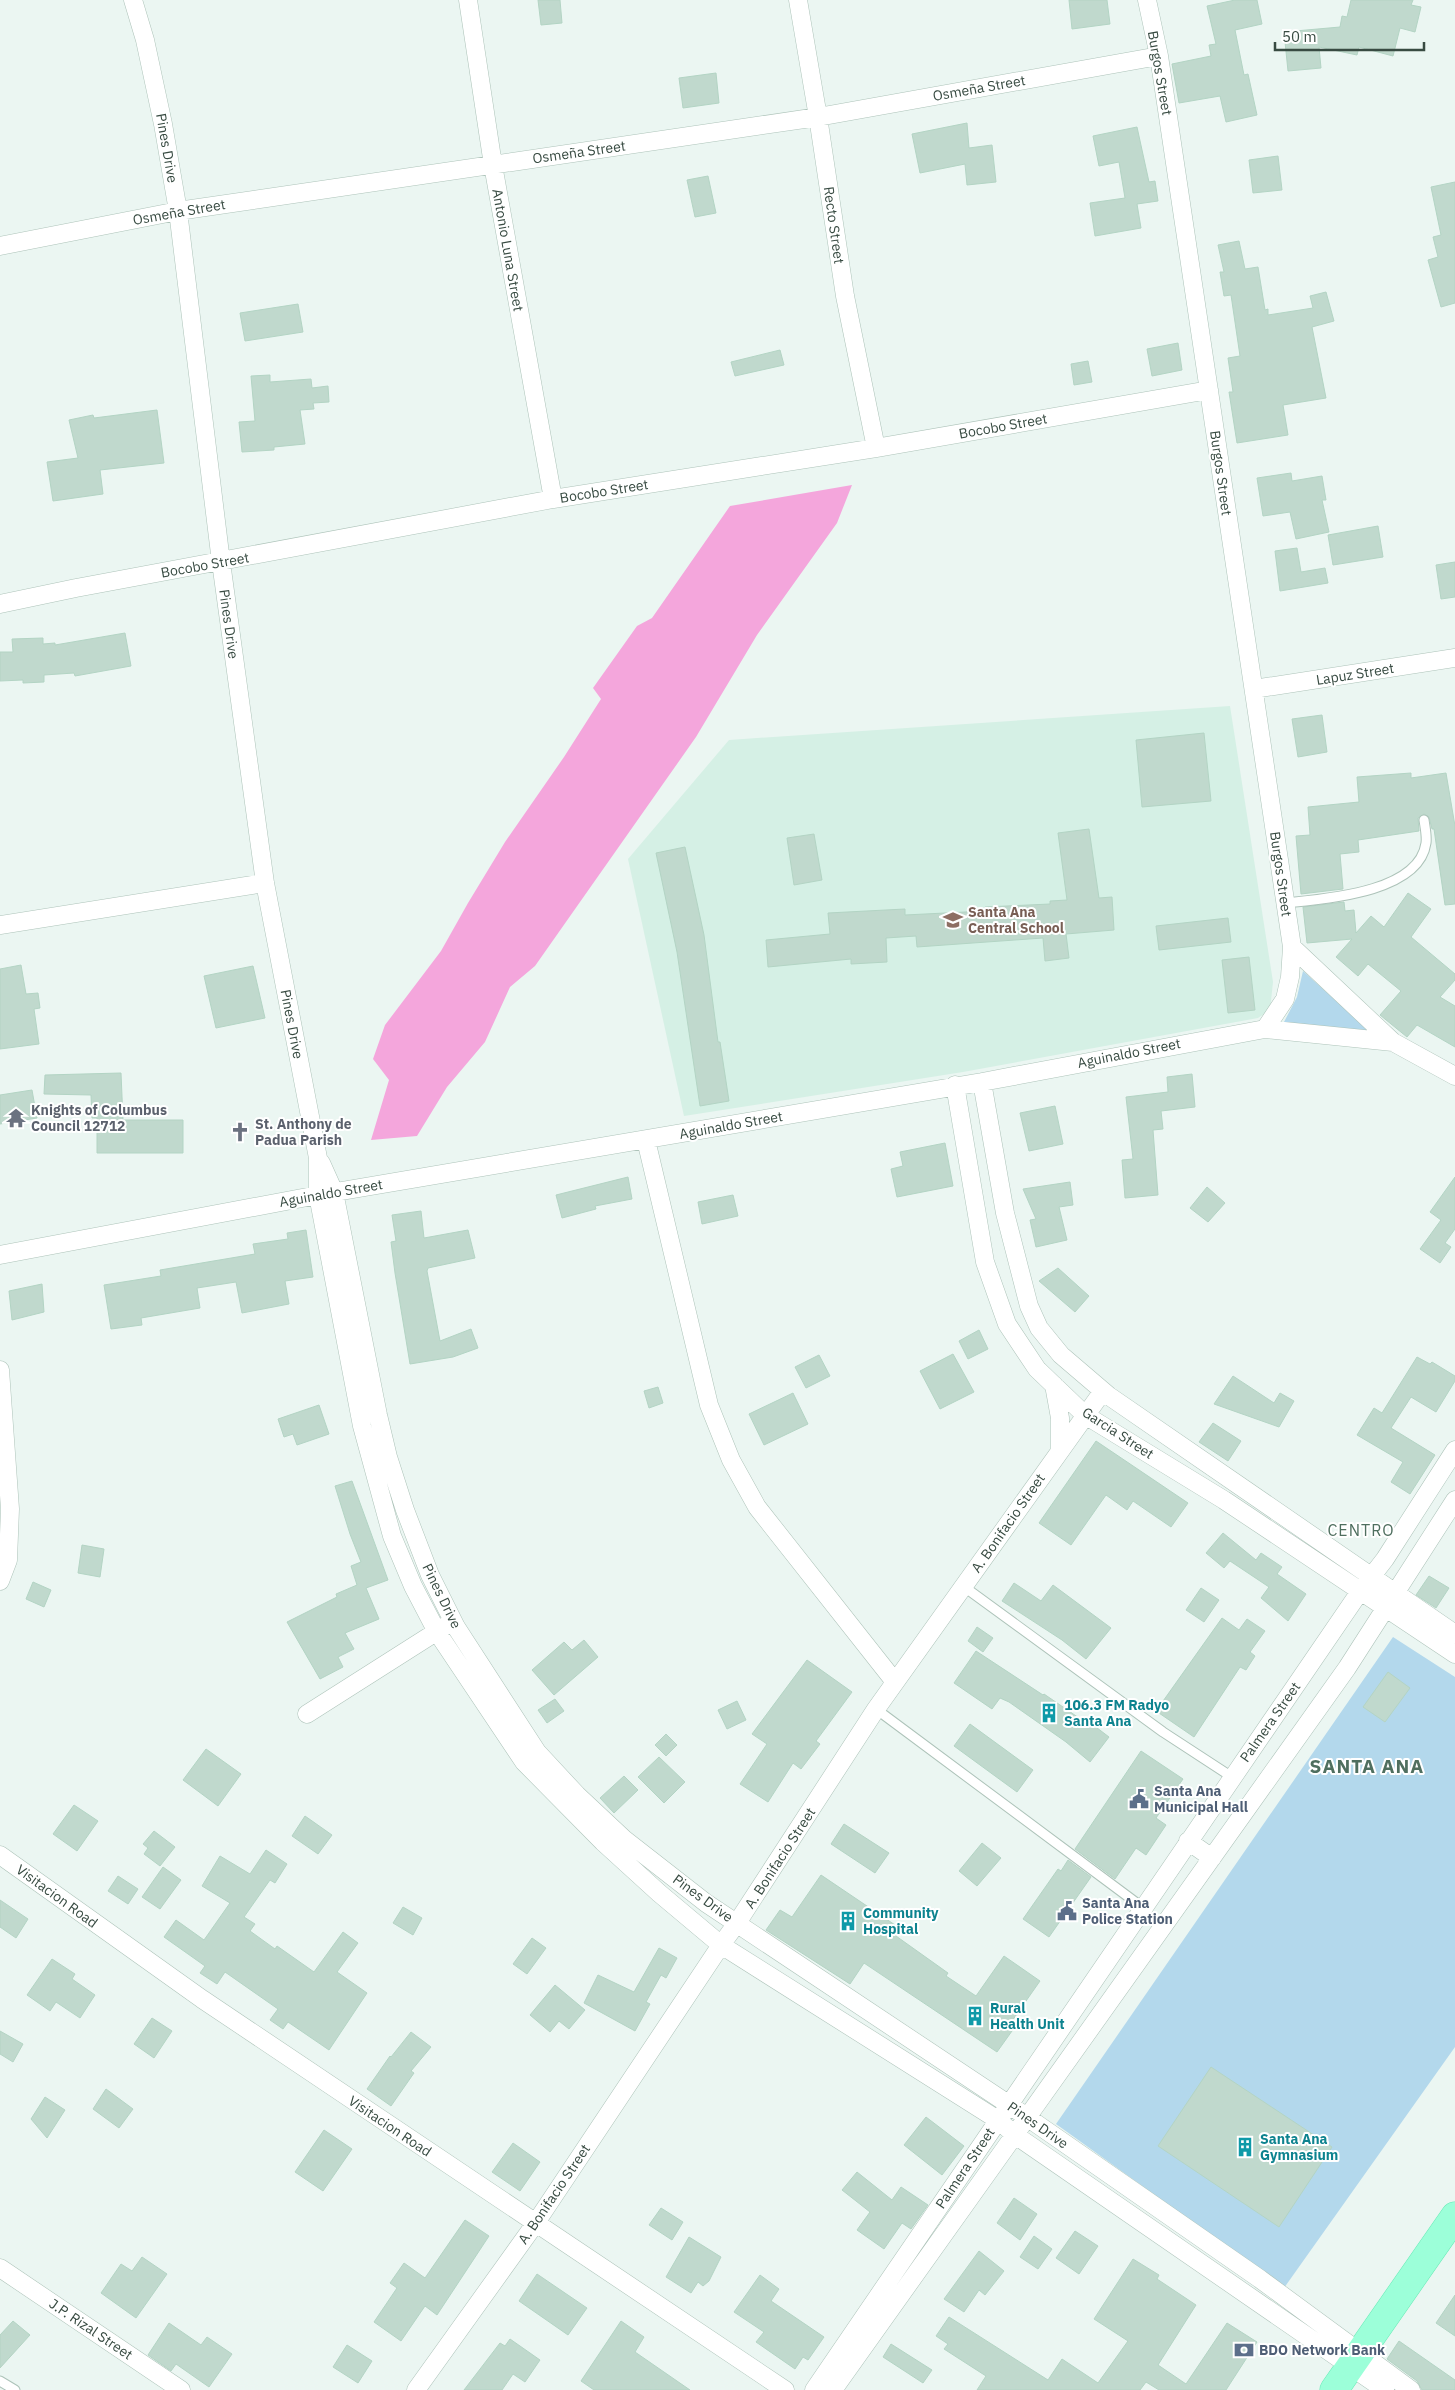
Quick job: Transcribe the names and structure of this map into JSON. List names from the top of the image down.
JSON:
{
  "streets": {
    "street": [
      "Burgos Street",
      "Osmeña Street",
      "Pines Drive",
      "Recto Street",
      "Antonio Luna Street",
      "Bocobo Street",
      "Lapuz Street",
      "Aguinaldo Street",
      "Garcia Street",
      "A. Bonifacio Street",
      "Palmera Street",
      "Visitacion Road",
      "J.P. Rizal Street"
    ]
  },
  "crossings": [
    ["Burgos Street", "Osmeña Street"],
    ["Burgos Street", "Bocobo Street"],
    ["Burgos Street", "Lapuz Street"],
    ["Burgos Street", "Aguinaldo Street"],
    ["Osmeña Street", "Pines Drive"],
    ["Osmeña Street", "Recto Street"],
    ["Osmeña Street", "Antonio Luna Street"],
    ["Pines Drive", "Bocobo Street"],
    ["Pines Drive", "Aguinaldo Street"],
    ["Pines Drive", "A. Bonifacio Street"],
    ["Pines Drive", "Palmera Street"],
    ["Recto Street", "Bocobo Street"],
    ["Antonio Luna Street", "Bocobo Street"],
    ["Aguinaldo Street", "Garcia Street"],
    ["Garcia Street", "A. Bonifacio Street"],
    ["Garcia Street", "Palmera Street"],
    ["A. Bonifacio Street", "Visitacion Road"]
  ],
  "districts": ["CENTRO", "SANTA ANA"],
  "places": {
    "school or university": ["Santa Ana Central School"],
    "temple": ["Knights of Columbus Council 12712"],
    "church": ["St. Anthony de Padua Parish"],
    "building": [
      "106.3 FM Radyo Santa Ana",
      "Community Hospital",
      "Rural Health Unit",
      "Santa Ana Gymnasium"
    ],
    "public building": ["Santa Ana Municipal Hall", "Santa Ana Police Station"],
    "bank": ["BDO Network Bank"]
  },
  "scale_bar": "50 m"
}
